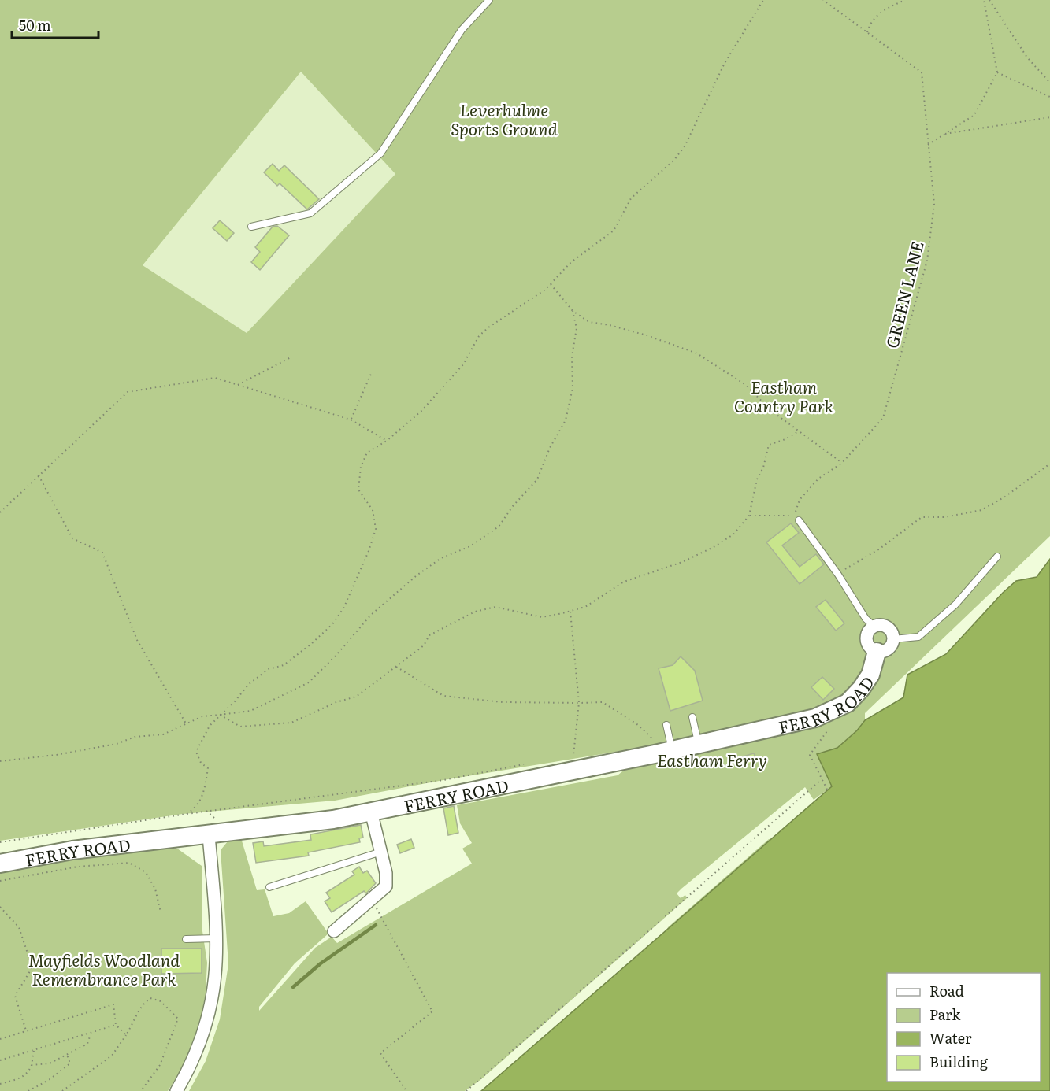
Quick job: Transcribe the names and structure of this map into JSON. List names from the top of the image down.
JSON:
{
  "streets": {
    "street": ["FERRY ROAD"],
    "path": ["GREEN LANE"]
  },
  "parks": [
    "Leverhulme Sports Ground",
    "Eastham Country Park",
    "Eastham Ferry",
    "Mayfields Woodland Remembrance Park"
  ],
  "legend": [
    "Road",
    "Park",
    "Water",
    "Building"
  ],
  "scale_bar": "50 m"
}
